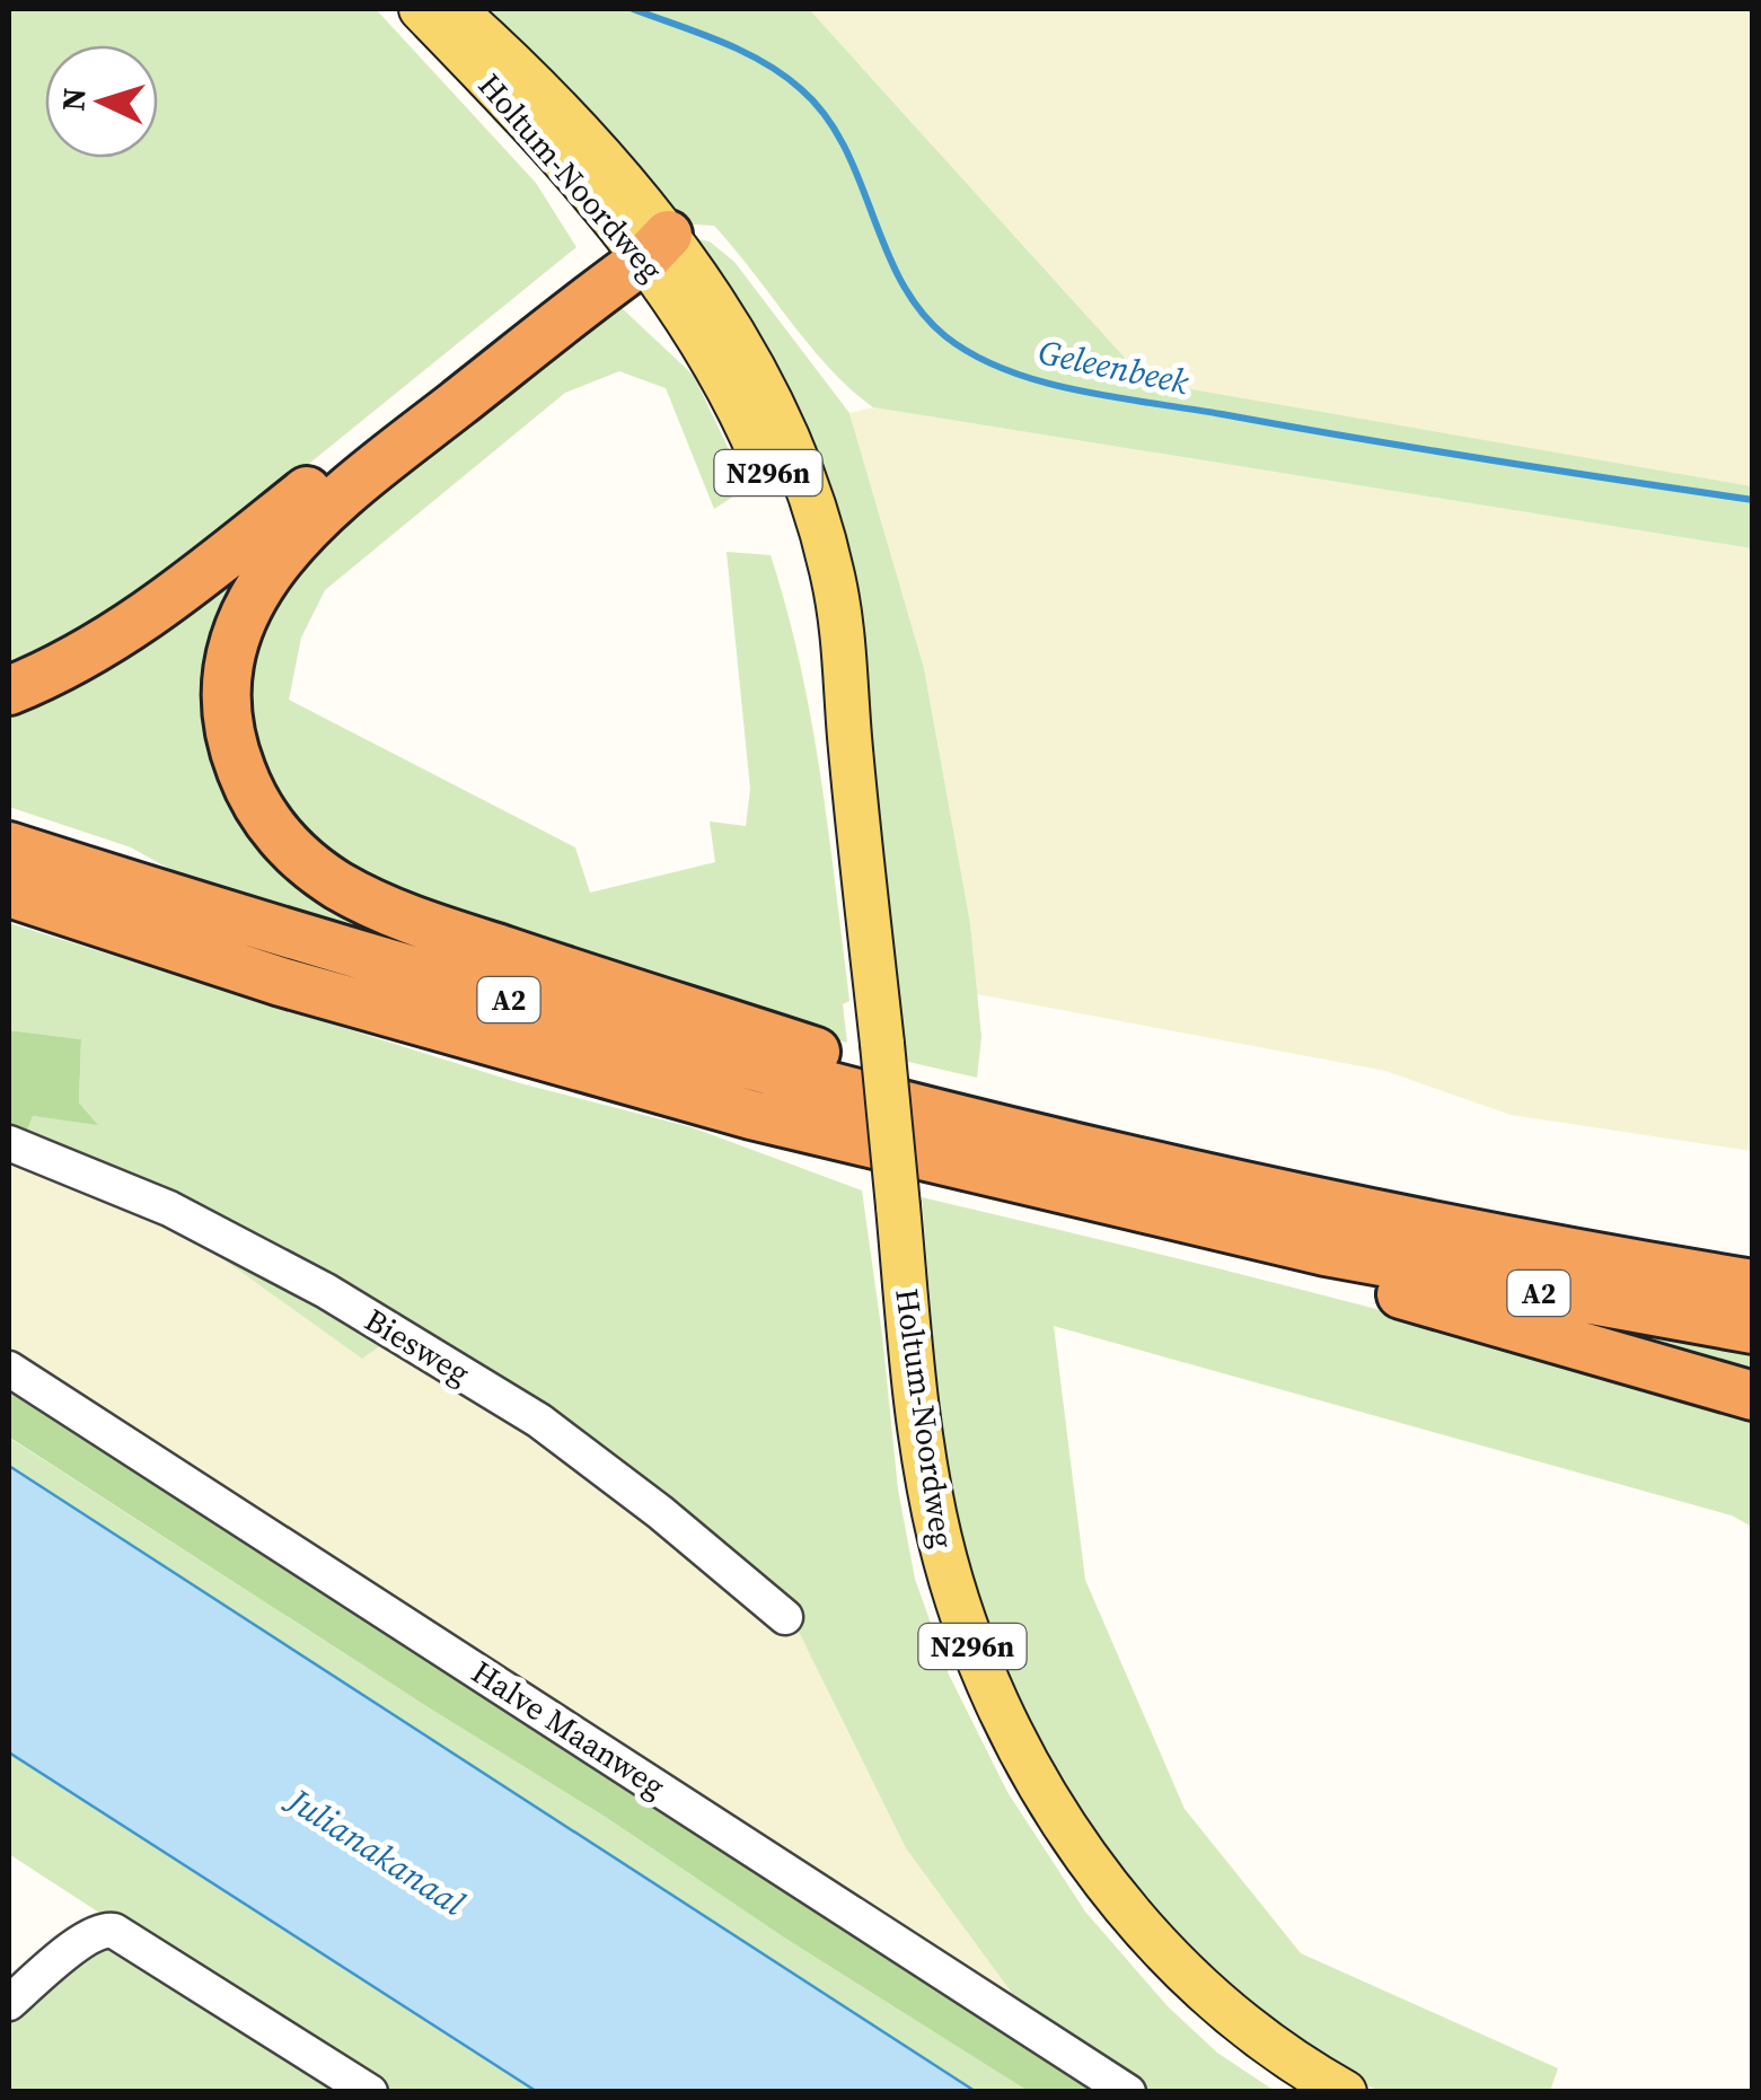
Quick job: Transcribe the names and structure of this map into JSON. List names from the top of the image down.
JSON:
{
  "streets": {
    "highway": ["A2"],
    "main road": ["Holtum-Noordweg", "N296n"],
    "street": ["Biesweg", "Halve Maanweg"]
  },
  "crossings": [
    ["Holtum-Noordweg", "A2"]
  ],
  "water": ["Geleenbeek", "Julianakanaal"],
  "north": "left"
}
